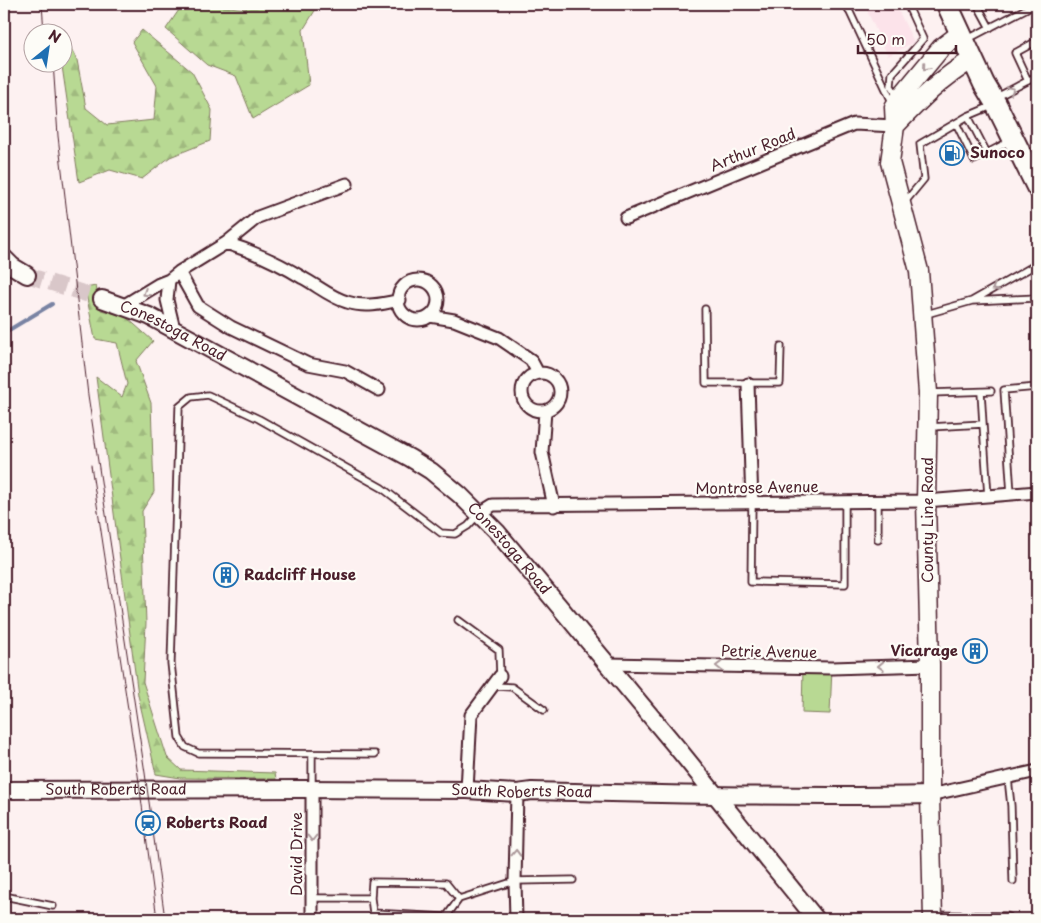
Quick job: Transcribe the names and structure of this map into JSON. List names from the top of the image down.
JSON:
{
  "streets": {
    "main road": ["Conestoga Road", "County Line Road", "South Roberts Road"],
    "street": [
      "Arthur Road",
      "Montrose Avenue",
      "Petrie Avenue",
      "David Drive"
    ]
  },
  "crossings": [
    ["Arthur Road", "County Line Road"],
    ["Conestoga Road", "Montrose Avenue"],
    ["Conestoga Road", "Petrie Avenue"],
    ["Conestoga Road", "South Roberts Road"],
    ["Montrose Avenue", "County Line Road"],
    ["County Line Road", "Petrie Avenue"],
    ["County Line Road", "South Roberts Road"],
    ["South Roberts Road", "David Drive"]
  ],
  "one_way": ["Petrie Avenue", "David Drive"],
  "places": {
    "fuel station": ["Sunoco"],
    "building": ["Radcliff House", "Vicarage"],
    "station": ["Roberts Road"]
  },
  "scale_bar": "50 m",
  "north": "top right"
}
